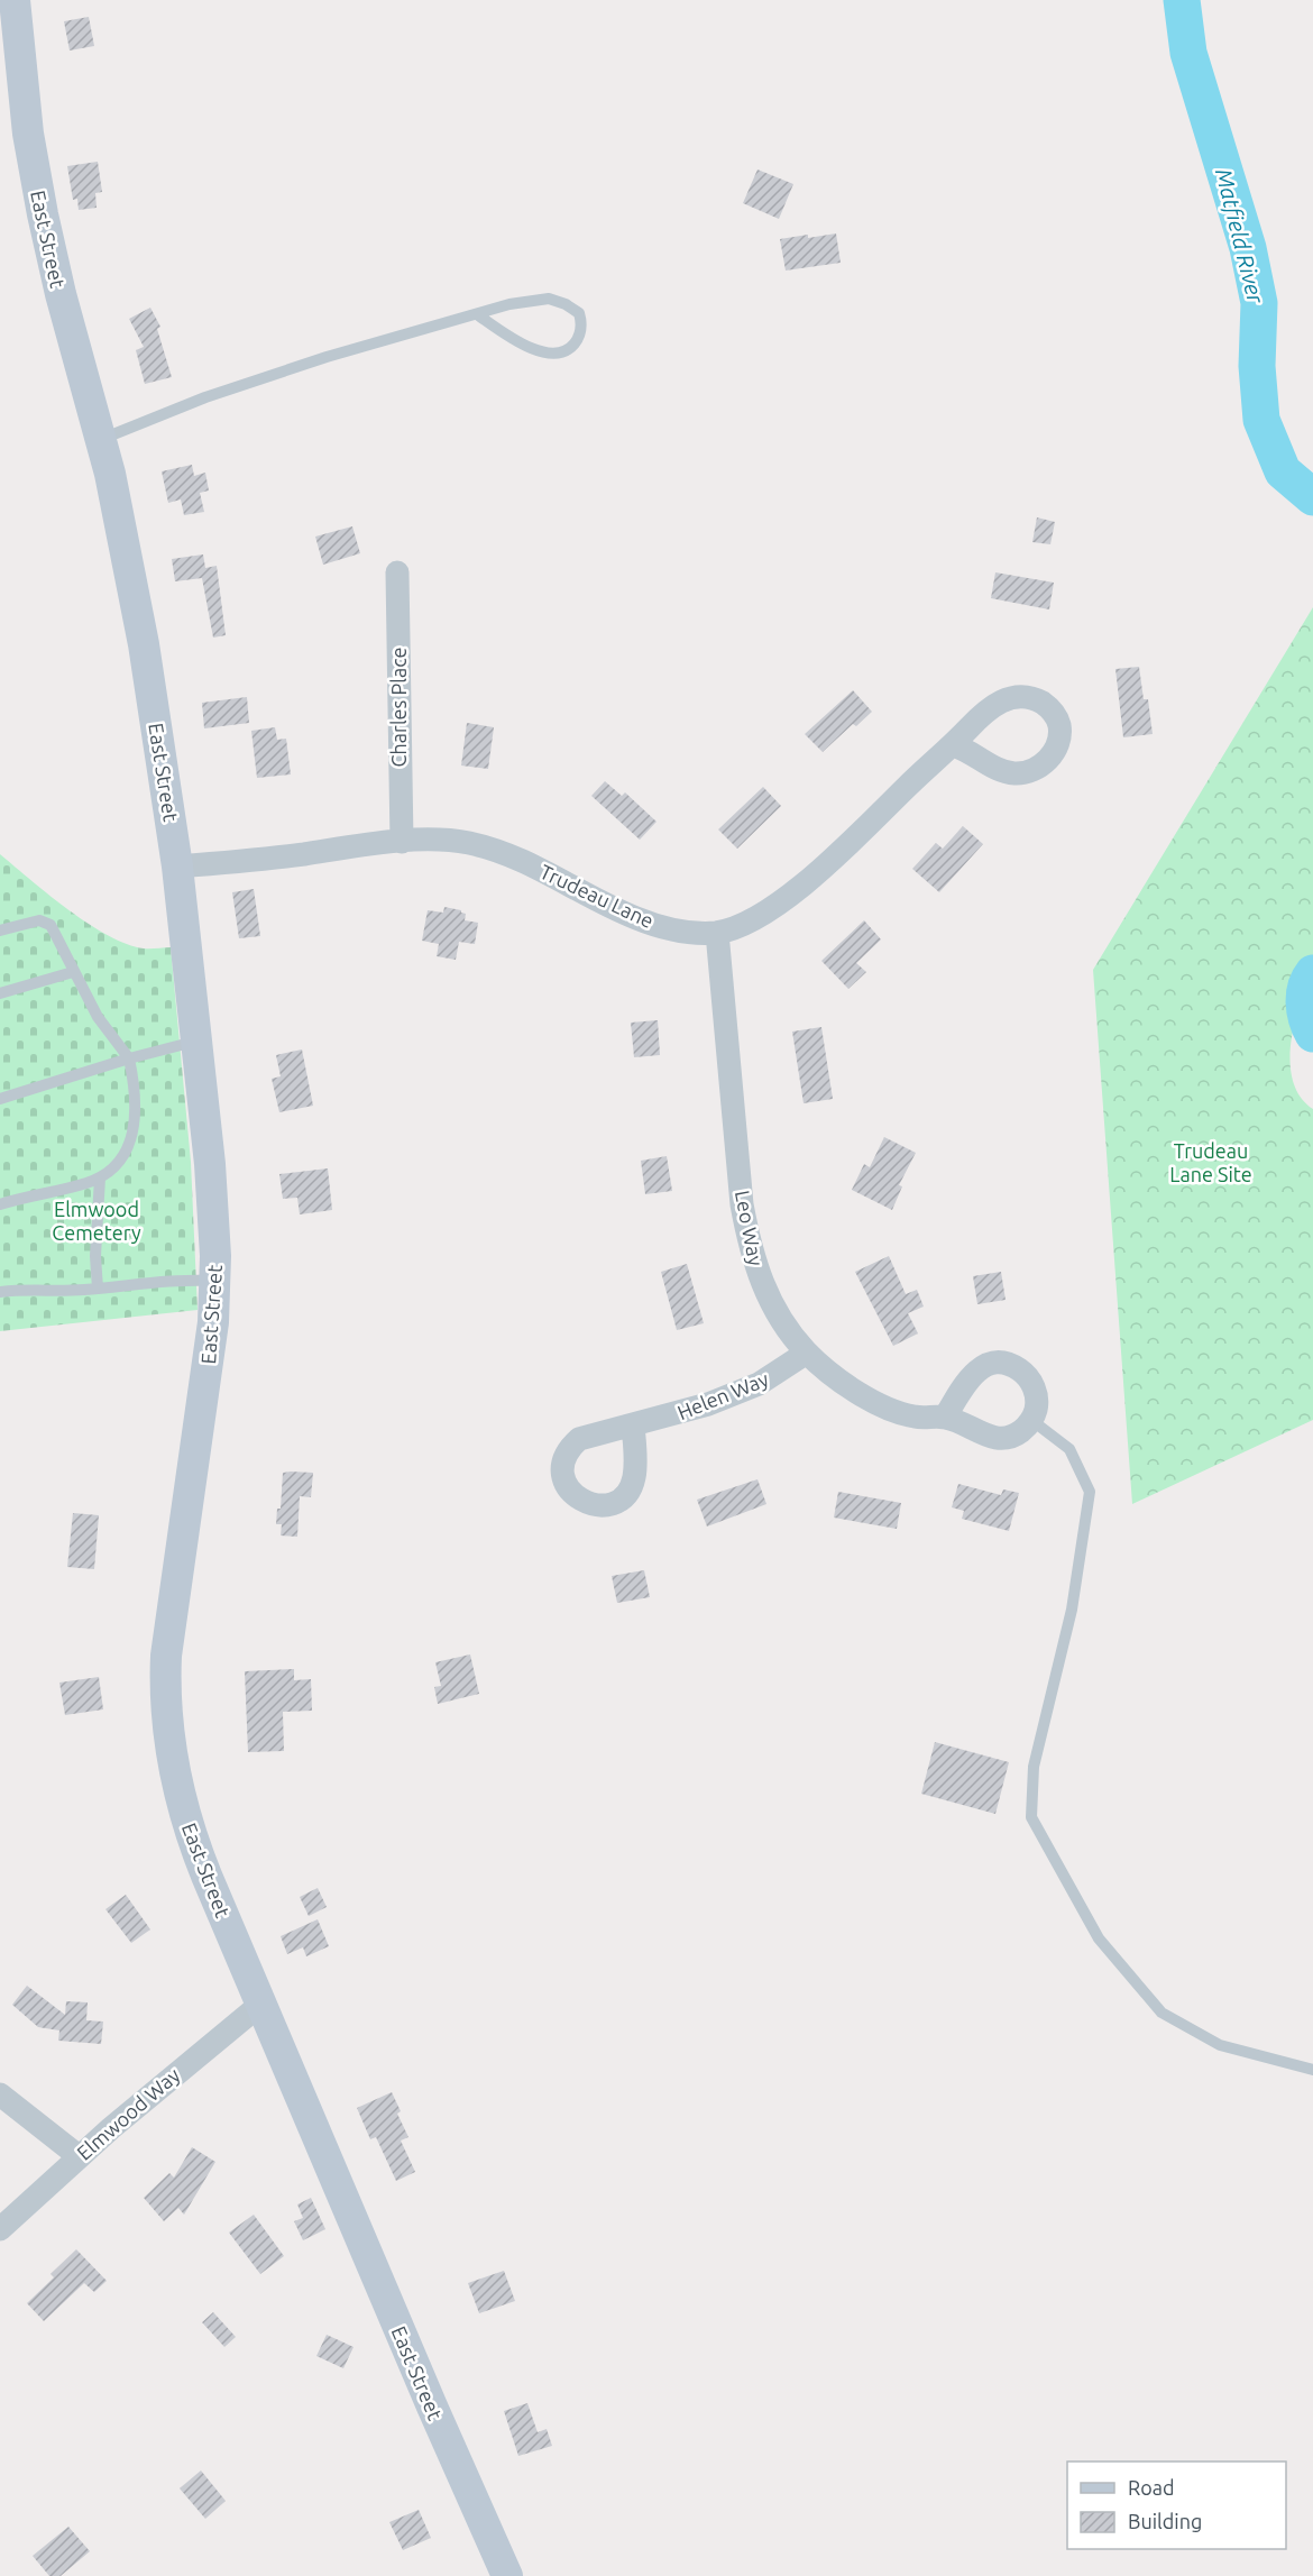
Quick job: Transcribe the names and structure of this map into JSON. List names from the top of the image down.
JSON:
{
  "streets": {
    "street": [
      "East Street",
      "Charles Place",
      "Trudeau Lane",
      "Leo Way",
      "Helen Way",
      "Elmwood Way"
    ]
  },
  "crossings": [
    ["East Street", "Trudeau Lane"],
    ["East Street", "Elmwood Way"],
    ["Charles Place", "Trudeau Lane"],
    ["Trudeau Lane", "Leo Way"],
    ["Leo Way", "Helen Way"]
  ],
  "water": ["Matfield River"],
  "parks": ["Trudeau Lane Site", "Elmwood Cemetery"],
  "legend": ["Road", "Building"]
}
